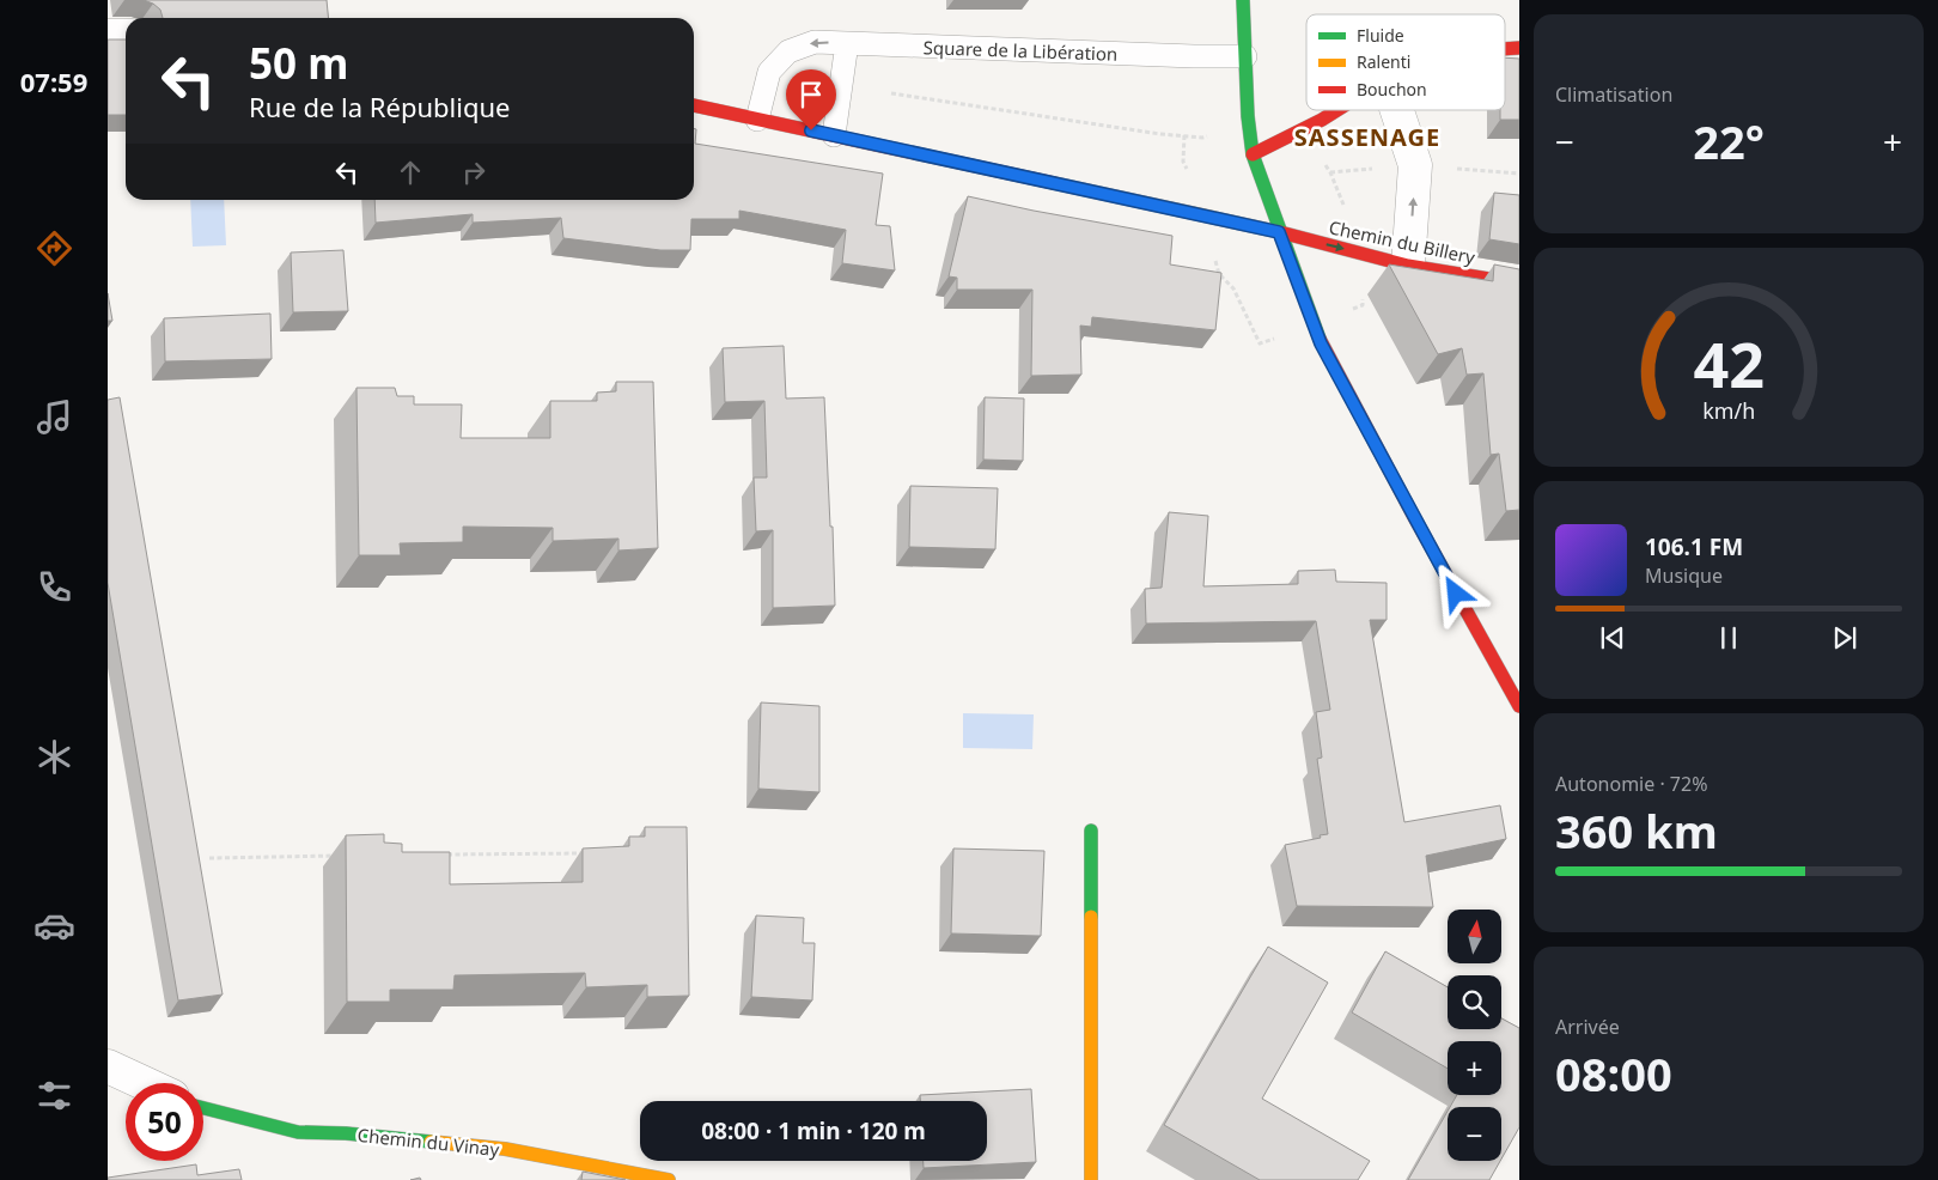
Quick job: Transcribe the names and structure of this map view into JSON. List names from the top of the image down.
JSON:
{
  "streets": {
    "street": ["Chemin du Billery", "Chemin du Vinay"],
    "lane": ["Square de la Libération"]
  },
  "crossings": [
    ["Square de la Libération", "Chemin du Billery"]
  ],
  "districts": ["SASSENAGE"],
  "legend": ["Fluide", "Ralenti", "Bouchon"],
  "north": "top",
  "page": {
    "tabs": "07:59",
    "tile": [
      "Climatisation",
      ["Autonomie · 72%", "360 km"],
      ["Arrivée", "08:00"]
    ],
    "turn": ["50 m", "Rue de la République"],
    "heat": ["−", "22°", "+"],
    "song": ["106.1 FM", "Musique"],
    "map_buttons": ["+", "−"],
    "limit": "50",
    "trip": "08:00 · 1 min · 120 m",
    "gauge": ["42", "km/h"]
  }
}
